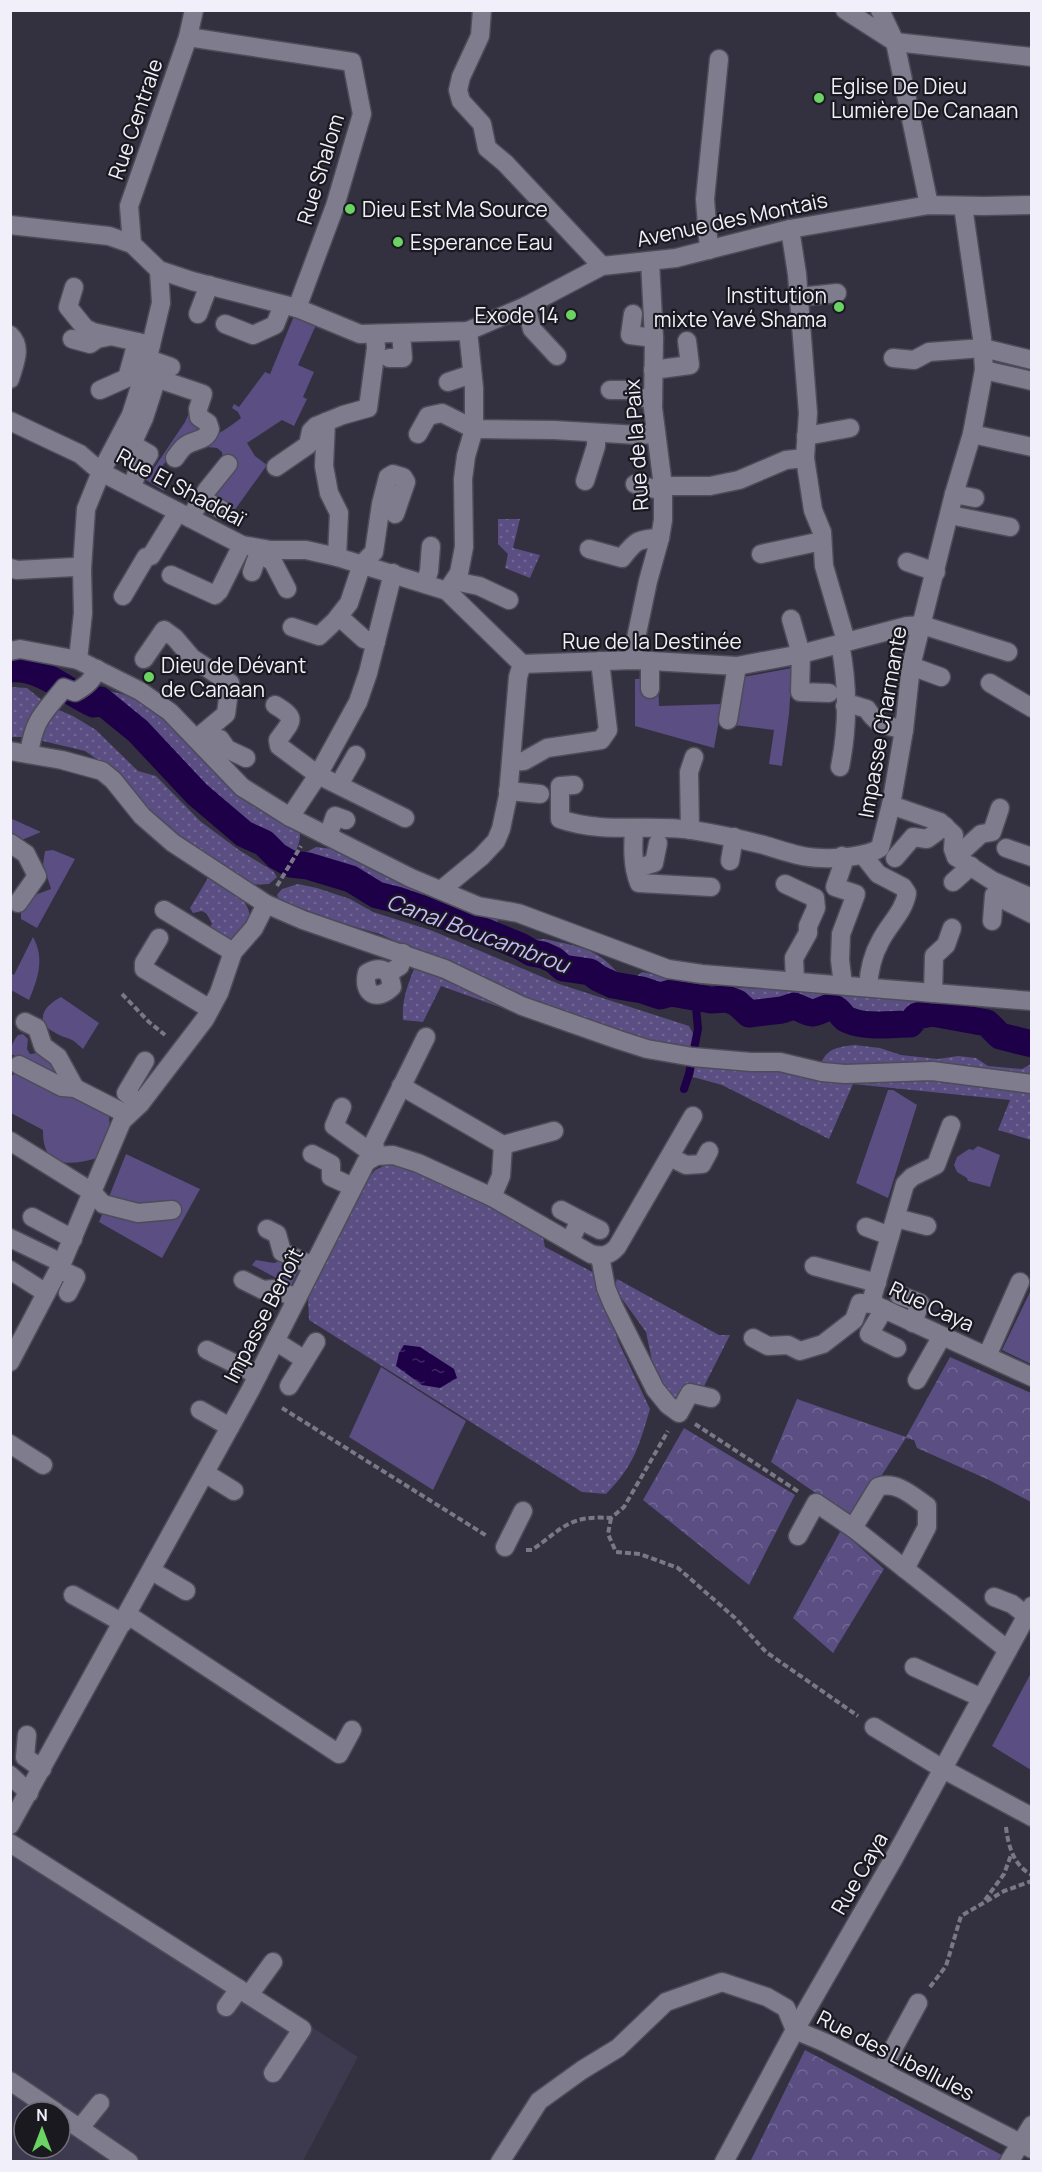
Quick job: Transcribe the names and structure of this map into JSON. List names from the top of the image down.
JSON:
{
  "streets": {
    "street": [
      "Rue Centrale",
      "Rue Shalom",
      "Avenue des Montais",
      "Rue de la Paix",
      "Rue El Shaddaï",
      "Rue de la Destinée",
      "Impasse Charmante",
      "Rue Caya",
      "Impasse Benoît",
      "Rue des Libellules"
    ]
  },
  "crossings": [
    ["Rue Centrale", "Rue Shalom"],
    ["Rue Centrale", "Avenue des Montais"],
    ["Rue Shalom", "Avenue des Montais"],
    ["Avenue des Montais", "Rue de la Paix"],
    ["Avenue des Montais", "Impasse Charmante"],
    ["Rue de la Paix", "Rue de la Destinée"],
    ["Rue El Shaddaï", "Rue de la Destinée"],
    ["Rue de la Destinée", "Impasse Charmante"],
    ["Rue Caya", "Rue des Libellules"]
  ],
  "water": ["Canal Boucambrou"],
  "places": [
    "Eglise De Dieu Lumière De Canaan",
    "Dieu Est Ma Source",
    "Esperance Eau",
    "Institution mixte Yavé Shama",
    "Exode 14",
    "Dieu de Dévant de Canaan"
  ],
  "north": "top"
}
